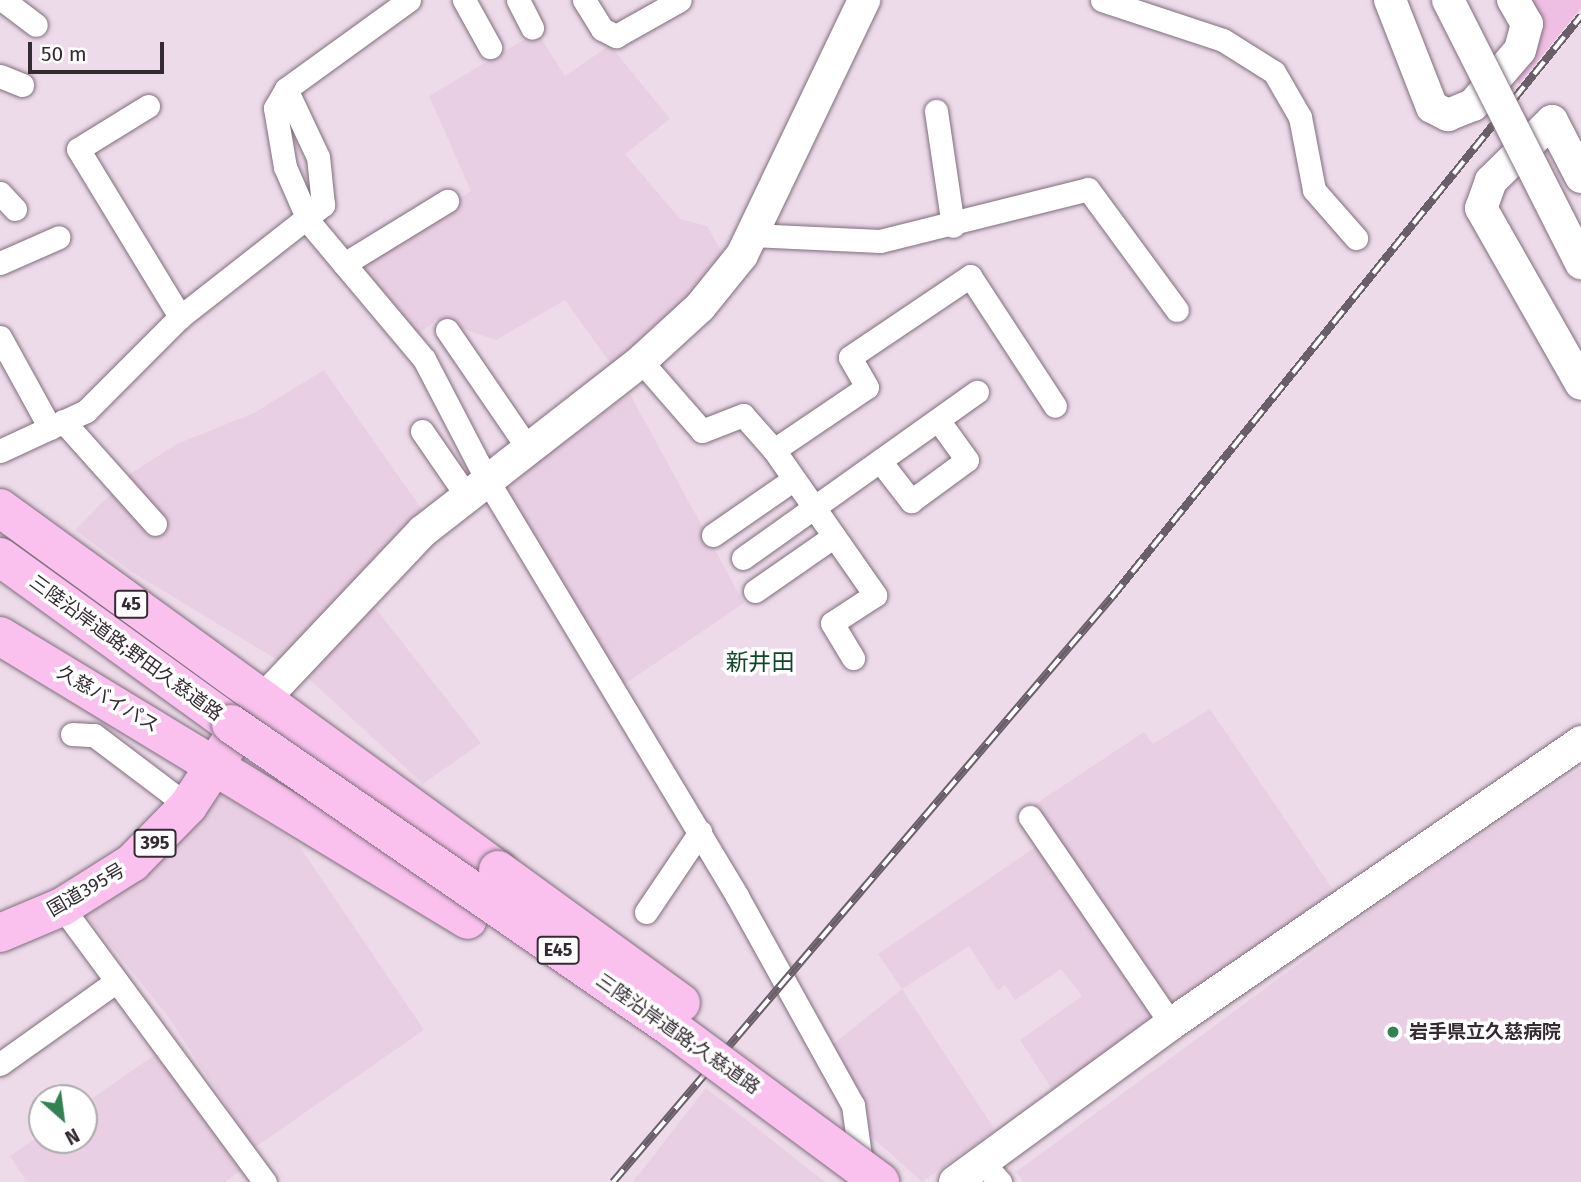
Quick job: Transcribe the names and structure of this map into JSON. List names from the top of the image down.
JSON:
{
  "streets": {
    "highway": [
      "45",
      "三陸沿岸道路;野田久慈道路",
      "久慈バイパス",
      "395",
      "国道395号",
      "E45",
      "三陸沿岸道路;久慈道路"
    ]
  },
  "crossings": [
    ["45", "国道395号"],
    ["45", "E45"],
    ["三陸沿岸道路;野田久慈道路", "三陸沿岸道路;久慈道路"],
    ["久慈バイパス", "国道395号"],
    ["久慈バイパス", "E45"],
    ["国道395号", "E45"]
  ],
  "districts": ["新井田"],
  "places": ["岩手県立久慈病院"],
  "scale_bar": "50 m",
  "north": "bottom right"
}
